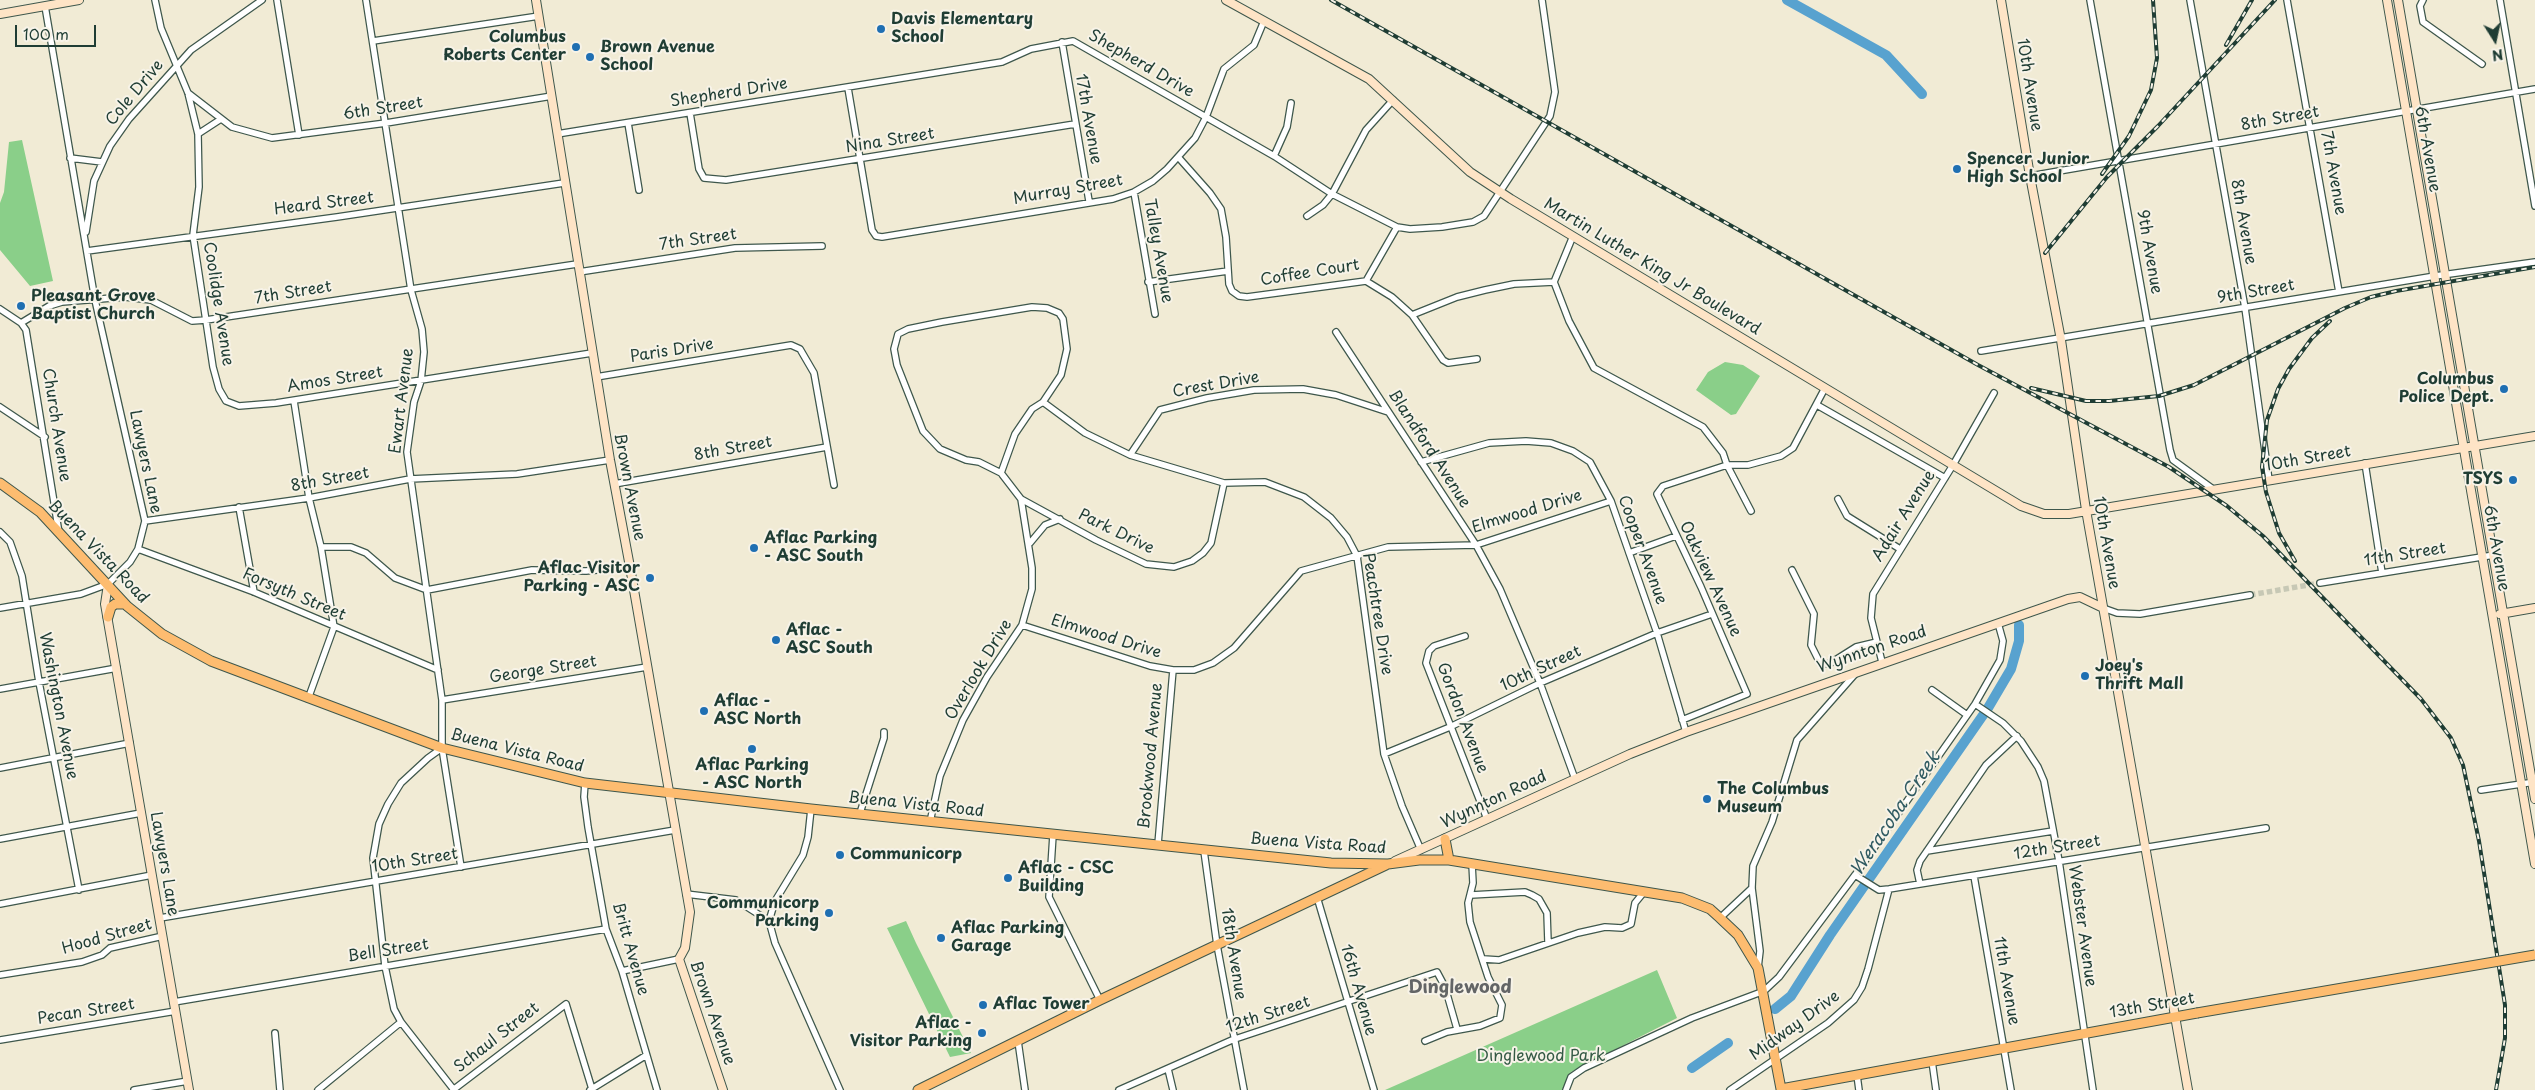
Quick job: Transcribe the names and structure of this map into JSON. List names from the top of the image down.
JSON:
{
  "streets": {
    "main road": [
      "10th Avenue",
      "6th Avenue",
      "Martin Luther King Jr Boulevard",
      "10th Street",
      "Lawyers Lane",
      "Brown Avenue",
      "Buena Vista Road",
      "Wynnton Road",
      "13th Street"
    ],
    "street": [
      "Shepherd Drive",
      "Cole Drive",
      "6th Street",
      "17th Avenue",
      "8th Street",
      "Nina Street",
      "7th Avenue",
      "Murray Street",
      "Heard Street",
      "8th Avenue",
      "7th Street",
      "Talley Avenue",
      "9th Avenue",
      "Coffee Court",
      "9th Street",
      "Coolidge Avenue",
      "Paris Drive",
      "Amos Street",
      "Crest Drive",
      "Ewart Avenue",
      "Church Avenue",
      "Blandford Avenue",
      "Elmwood Drive",
      "Adair Avenue",
      "Park Drive",
      "Cooper Avenue",
      "11th Street",
      "Oakview Avenue",
      "Forsyth Street",
      "Peachtree Drive",
      "George Street",
      "Overlook Drive",
      "Washington Avenue",
      "Gordon Avenue",
      "Brookwood Avenue",
      "12th Street",
      "Webster Avenue",
      "Hood Street",
      "Britt Avenue",
      "Bell Street",
      "18th Avenue",
      "11th Avenue",
      "16th Avenue",
      "Pecan Street",
      "Midway Drive",
      "Schaul Street"
    ]
  },
  "crossings": [
    ["Shepherd Drive", "17th Avenue"],
    ["Shepherd Drive", "Nina Street"],
    ["Shepherd Drive", "Murray Street"],
    ["Shepherd Drive", "Martin Luther King Jr Boulevard"],
    ["Shepherd Drive", "Coffee Court"],
    ["Shepherd Drive", "Brown Avenue"],
    ["10th Avenue", "8th Street"],
    ["10th Avenue", "Martin Luther King Jr Boulevard"],
    ["10th Avenue", "9th Street"],
    ["10th Avenue", "10th Street"],
    ["10th Avenue", "Wynnton Road"],
    ["10th Avenue", "12th Street"],
    ["10th Avenue", "13th Street"],
    ["Cole Drive", "Coolidge Avenue"],
    ["Cole Drive", "Lawyers Lane"],
    ["6th Street", "Coolidge Avenue"],
    ["6th Street", "Ewart Avenue"],
    ["6th Street", "Brown Avenue"],
    ["17th Avenue", "Nina Street"],
    ["17th Avenue", "Murray Street"],
    ["8th Street", "6th Avenue"],
    ["8th Street", "7th Avenue"],
    ["8th Street", "8th Avenue"],
    ["8th Street", "9th Avenue"],
    ["8th Street", "Paris Drive"],
    ["8th Street", "Ewart Avenue"],
    ["8th Street", "Lawyers Lane"],
    ["8th Street", "Brown Avenue"],
    ["Nina Street", "Murray Street"],
    ["6th Avenue", "9th Street"],
    ["6th Avenue", "10th Street"],
    ["6th Avenue", "11th Street"],
    ["7th Avenue", "9th Street"],
    ["Murray Street", "Talley Avenue"],
    ["Murray Street", "Martin Luther King Jr Boulevard"],
    ["Heard Street", "Coolidge Avenue"],
    ["Heard Street", "Ewart Avenue"],
    ["Heard Street", "Lawyers Lane"],
    ["Heard Street", "Brown Avenue"],
    ["8th Avenue", "9th Street"],
    ["8th Avenue", "10th Street"],
    ["7th Street", "Coolidge Avenue"],
    ["7th Street", "Ewart Avenue"],
    ["7th Street", "Church Avenue"],
    ["7th Street", "Lawyers Lane"],
    ["7th Street", "Brown Avenue"],
    ["9th Avenue", "9th Street"],
    ["9th Avenue", "10th Street"],
    ["Martin Luther King Jr Boulevard", "10th Street"],
    ["Martin Luther King Jr Boulevard", "Adair Avenue"],
    ["Coolidge Avenue", "Amos Street"],
    ["Paris Drive", "Brown Avenue"],
    ["Amos Street", "Ewart Avenue"],
    ["Amos Street", "Brown Avenue"],
    ["Crest Drive", "Blandford Avenue"],
    ["Crest Drive", "Peachtree Drive"],
    ["Ewart Avenue", "10th Street"],
    ["Ewart Avenue", "Buena Vista Road"],
    ["Ewart Avenue", "Forsyth Street"],
    ["Ewart Avenue", "George Street"],
    ["Church Avenue", "Buena Vista Road"],
    ["Blandford Avenue", "10th Street"],
    ["Blandford Avenue", "Elmwood Drive"],
    ["Blandford Avenue", "Cooper Avenue"],
    ["Blandford Avenue", "Wynnton Road"],
    ["10th Street", "Lawyers Lane"],
    ["10th Street", "Brown Avenue"],
    ["10th Street", "Cooper Avenue"],
    ["10th Street", "Oakview Avenue"],
    ["10th Street", "Peachtree Drive"],
    ["10th Street", "Gordon Avenue"],
    ["10th Street", "Britt Avenue"],
    ["Lawyers Lane", "Buena Vista Road"],
    ["Lawyers Lane", "Forsyth Street"],
    ["Lawyers Lane", "Hood Street"],
    ["Lawyers Lane", "Bell Street"],
    ["Lawyers Lane", "Pecan Street"],
    ["Brown Avenue", "Buena Vista Road"],
    ["Brown Avenue", "George Street"],
    ["Elmwood Drive", "Cooper Avenue"],
    ["Elmwood Drive", "Peachtree Drive"],
    ["Elmwood Drive", "Overlook Drive"],
    ["Elmwood Drive", "Brookwood Avenue"],
    ["Adair Avenue", "Wynnton Road"],
    ["Park Drive", "Peachtree Drive"],
    ["Park Drive", "Overlook Drive"],
    ["Cooper Avenue", "Oakview Avenue"],
    ["Cooper Avenue", "Wynnton Road"],
    ["Buena Vista Road", "Wynnton Road"],
    ["Buena Vista Road", "Overlook Drive"],
    ["Buena Vista Road", "Brookwood Avenue"],
    ["Buena Vista Road", "Britt Avenue"],
    ["Buena Vista Road", "18th Avenue"],
    ["Buena Vista Road", "13th Street"],
    ["Buena Vista Road", "Midway Drive"],
    ["Peachtree Drive", "Wynnton Road"],
    ["Wynnton Road", "Gordon Avenue"],
    ["Wynnton Road", "18th Avenue"],
    ["Wynnton Road", "16th Avenue"],
    ["12th Street", "Webster Avenue"],
    ["12th Street", "18th Avenue"],
    ["12th Street", "11th Avenue"],
    ["12th Street", "16th Avenue"],
    ["12th Street", "Midway Drive"],
    ["Webster Avenue", "13th Street"],
    ["Britt Avenue", "Bell Street"],
    ["11th Avenue", "13th Street"]
  ],
  "districts": ["Dinglewood"],
  "water": ["Weracoba Creek"],
  "parks": ["Dinglewood Park"],
  "places": [
    "Davis Elementary School",
    "Columbus Roberts Center",
    "Brown Avenue School",
    "Spencer Junior High School",
    "Pleasant Grove Baptist Church",
    "Columbus Police Dept.",
    "TSYS",
    "Aflac Parking - ASC South",
    "Aflac Visitor Parking - ASC",
    "Aflac - ASC South",
    "Joey's Thrift Mall",
    "Aflac - ASC North",
    "Aflac Parking - ASC North",
    "The Columbus Museum",
    "Communicorp",
    "Aflac - CSC Building",
    "Communicorp Parking",
    "Aflac Parking Garage",
    "Aflac Tower",
    "Aflac - Visitor Parking"
  ],
  "scale_bar": "100 m",
  "north": "bottom"
}
